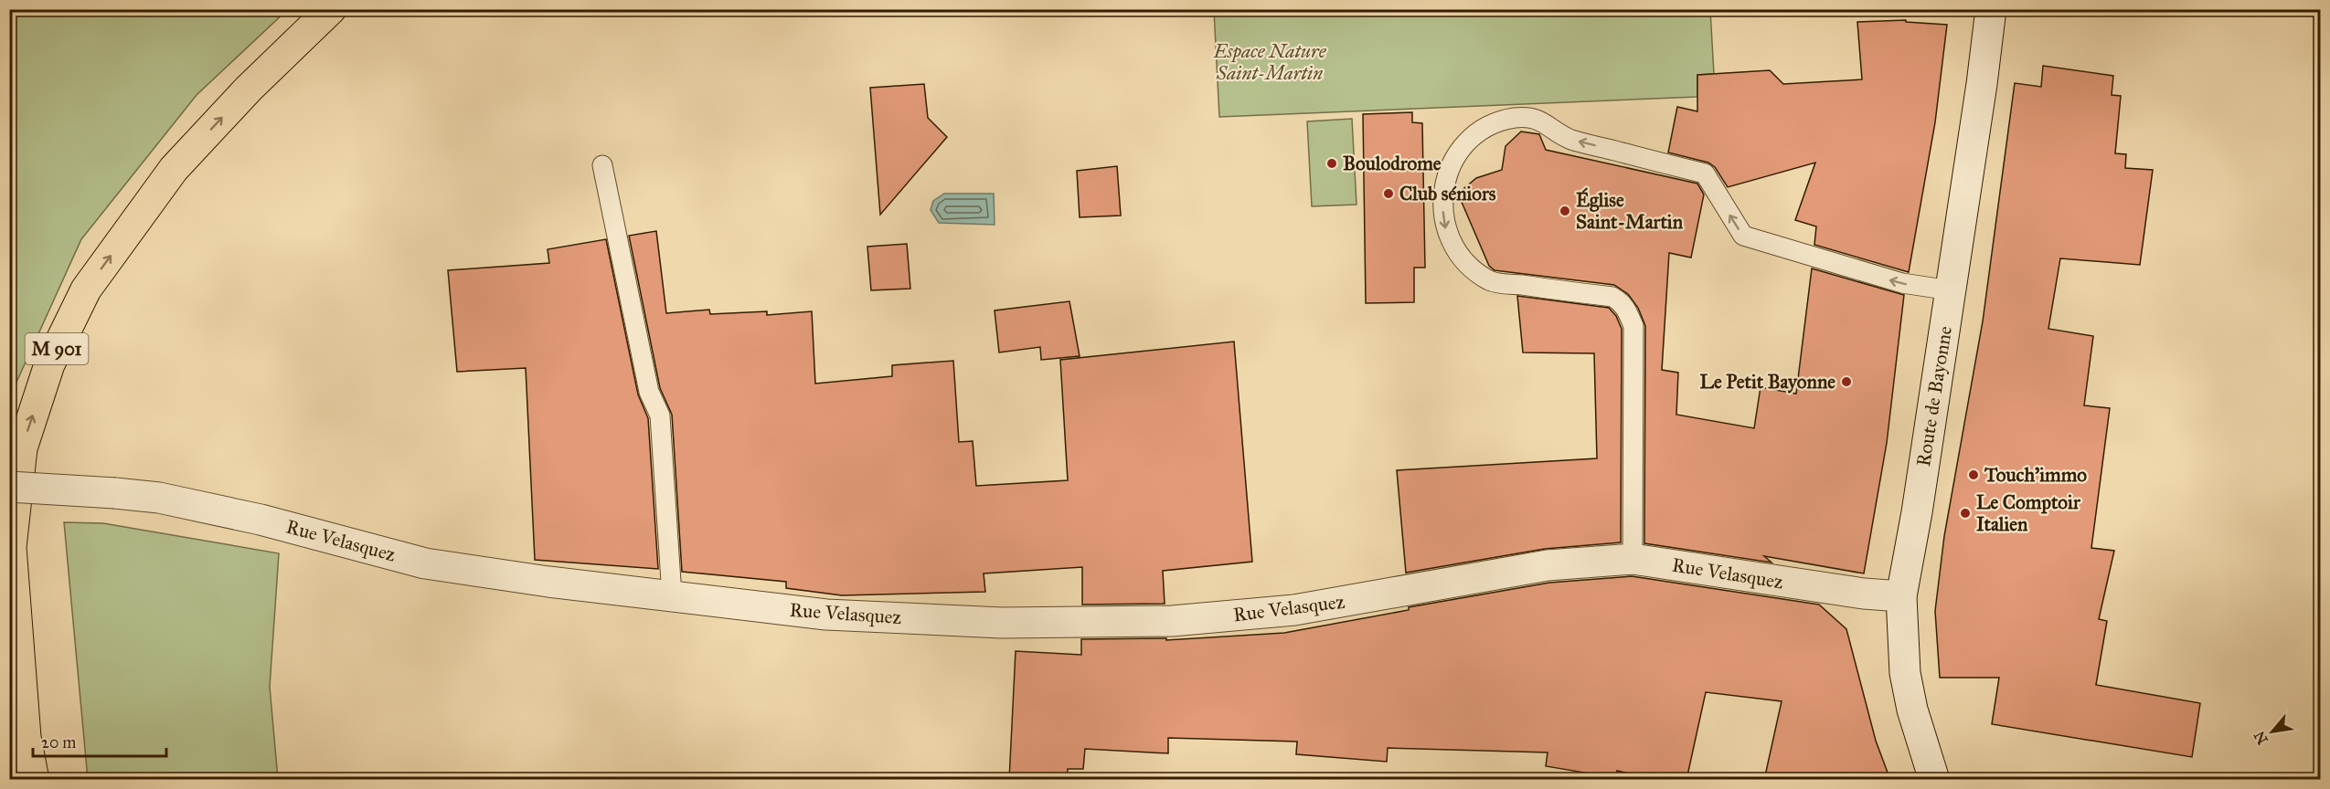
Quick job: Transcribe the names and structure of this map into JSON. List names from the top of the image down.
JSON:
{
  "streets": {
    "highway": ["M 901"],
    "street": ["Route de Bayonne", "Rue Velasquez"]
  },
  "crossings": [
    ["Route de Bayonne", "Rue Velasquez"]
  ],
  "parks": ["Espace Nature Saint-Martin"],
  "places": [
    "Boulodrome",
    "Club séniors",
    "Église Saint-Martin",
    "Le Petit Bayonne",
    "Touch'immo",
    "Le Comptoir Italien"
  ],
  "scale_bar": "20 m",
  "north": "bottom left"
}
